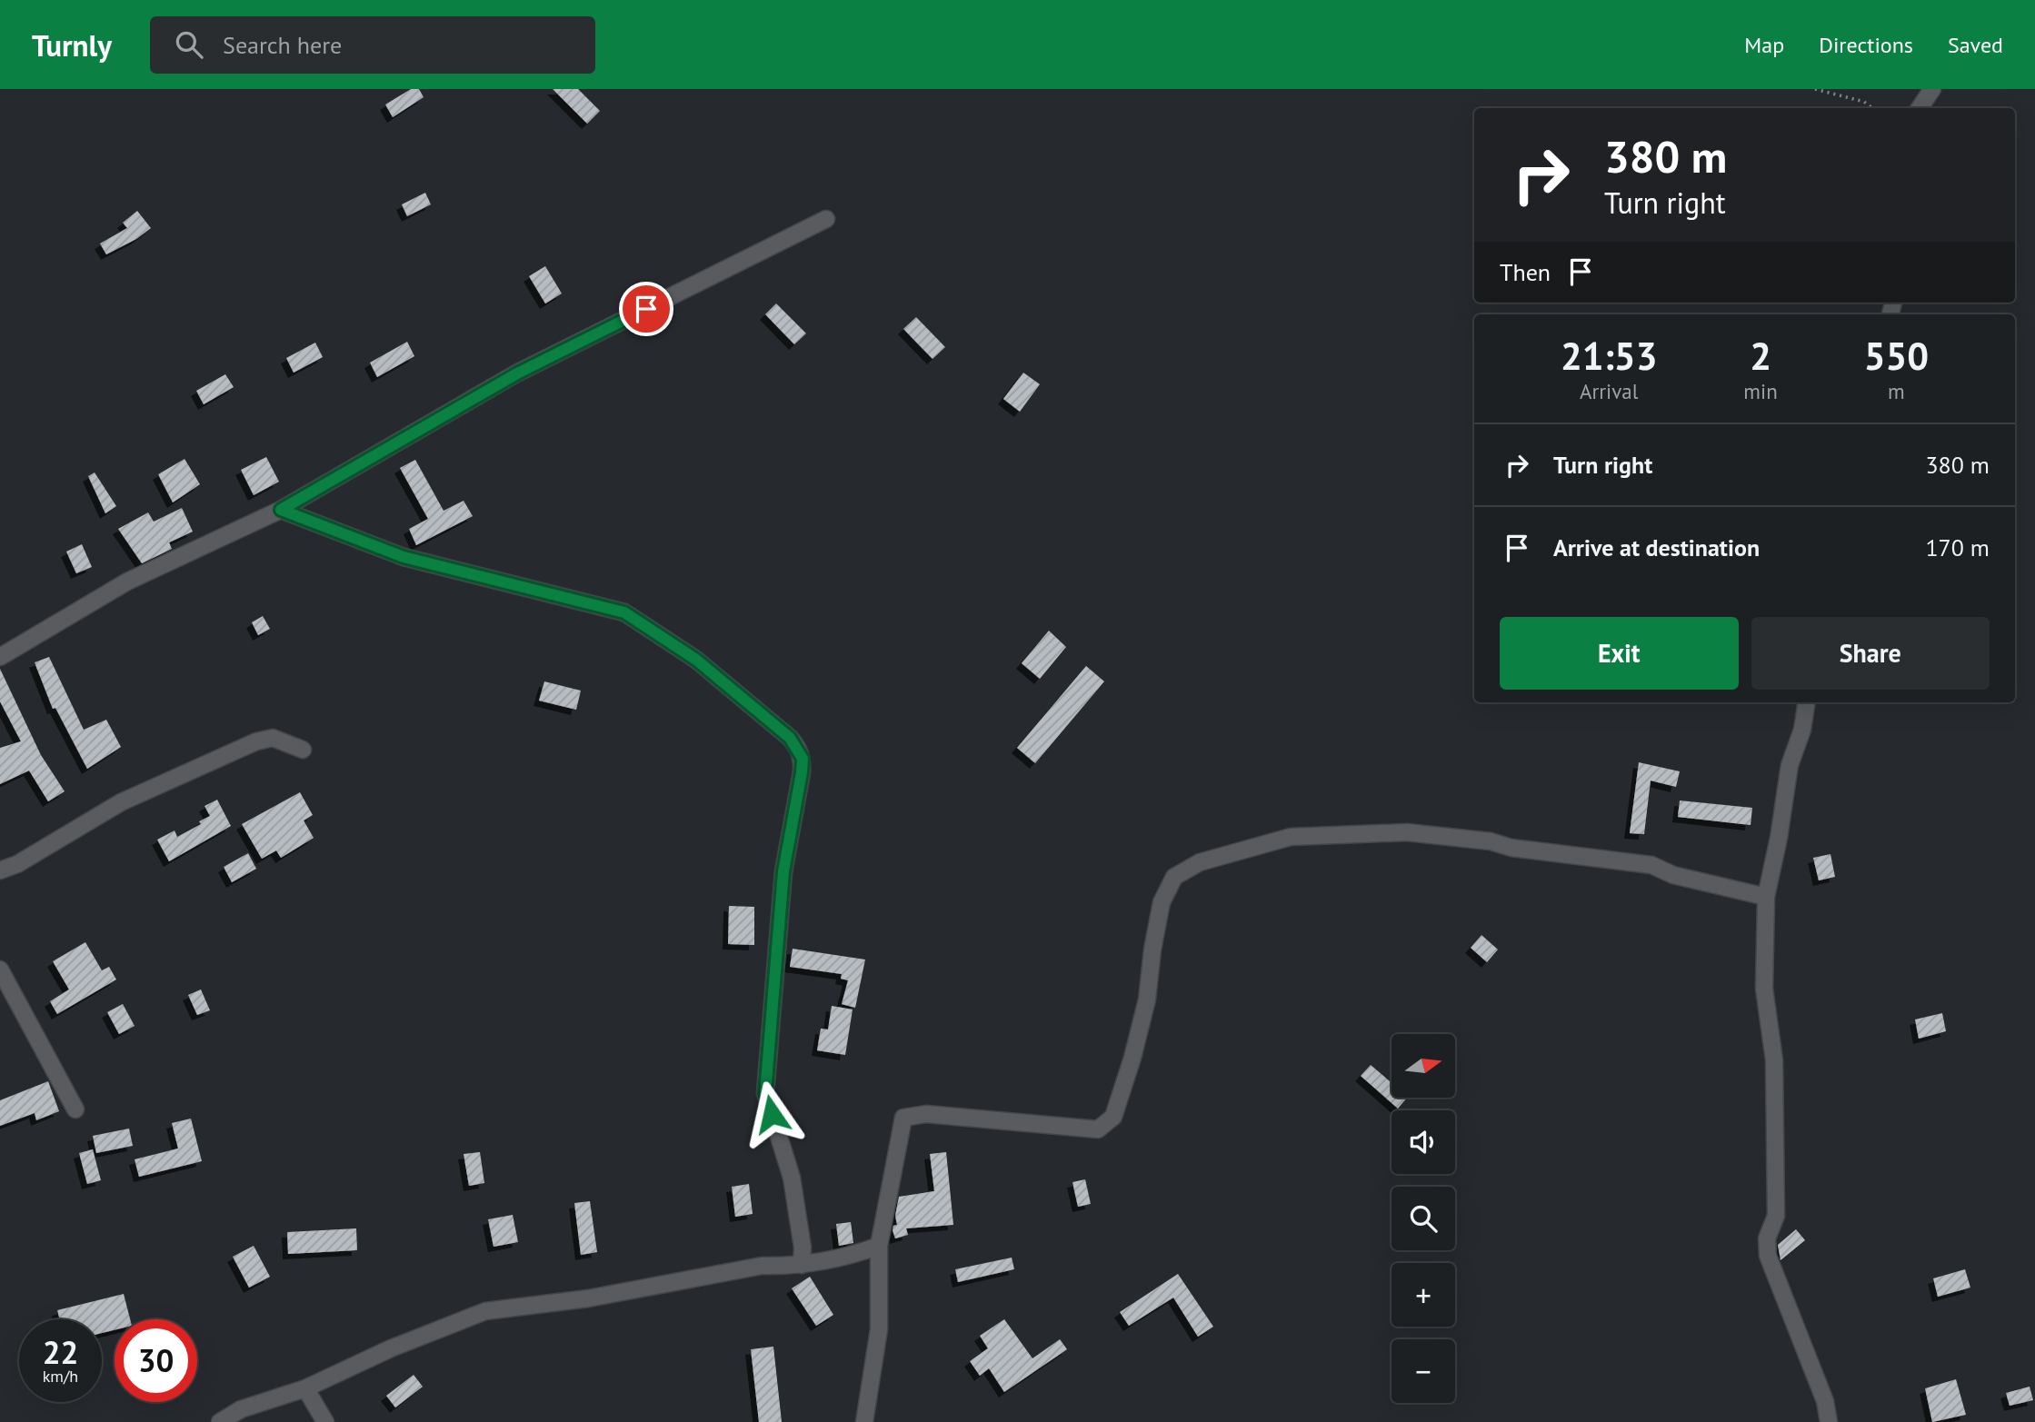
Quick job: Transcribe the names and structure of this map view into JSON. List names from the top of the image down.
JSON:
{
  "north": "right",
  "page": {
    "header": "Turnly",
    "search": "Search here",
    "nav": ["Map", "Directions", "Saved"],
    "turn": ["380 m", "Turn right"],
    "then": "Then",
    "eta": [
      "21:53",
      "Arrival",
      "2",
      "min",
      "550",
      "m"
    ],
    "list": [
      {
        "name": "Turn right",
        "value": "380 m"
      },
      {
        "name": "Arrive at destination",
        "value": "170 m"
      }
    ],
    "buttons": ["Exit", "Share"],
    "map_buttons": ["+", "−"],
    "speed": "22 km/h",
    "limit": "30"
  }
}
